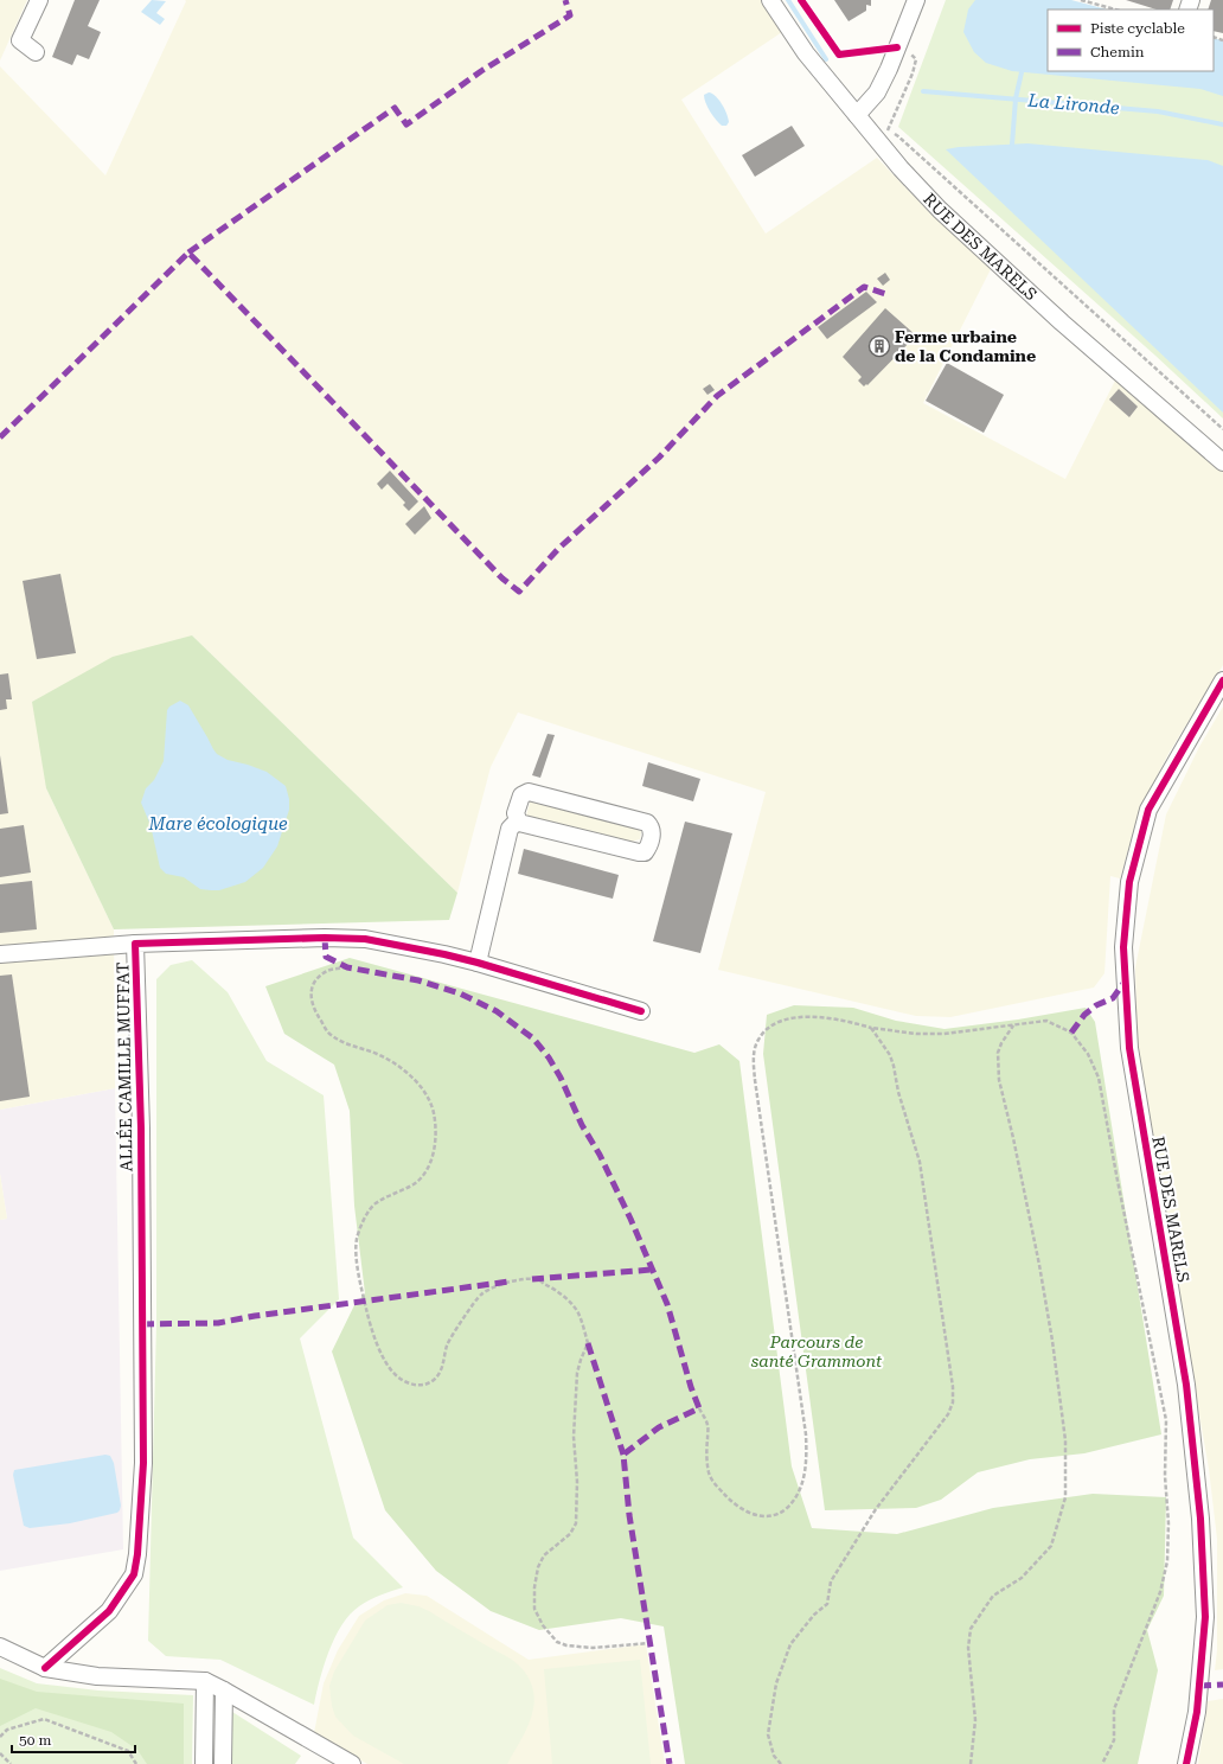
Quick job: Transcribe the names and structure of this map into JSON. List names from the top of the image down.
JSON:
{
  "streets": {
    "street": ["RUE DES MARELS", "ALLÉE CAMILLE MUFFAT"]
  },
  "water": ["La Lironde", "Mare écologique"],
  "parks": ["Parcours de santé Grammont"],
  "places": {
    "building": ["Ferme urbaine de la Condamine"]
  },
  "legend": ["Piste cyclable", "Chemin"],
  "scale_bar": "50 m"
}
